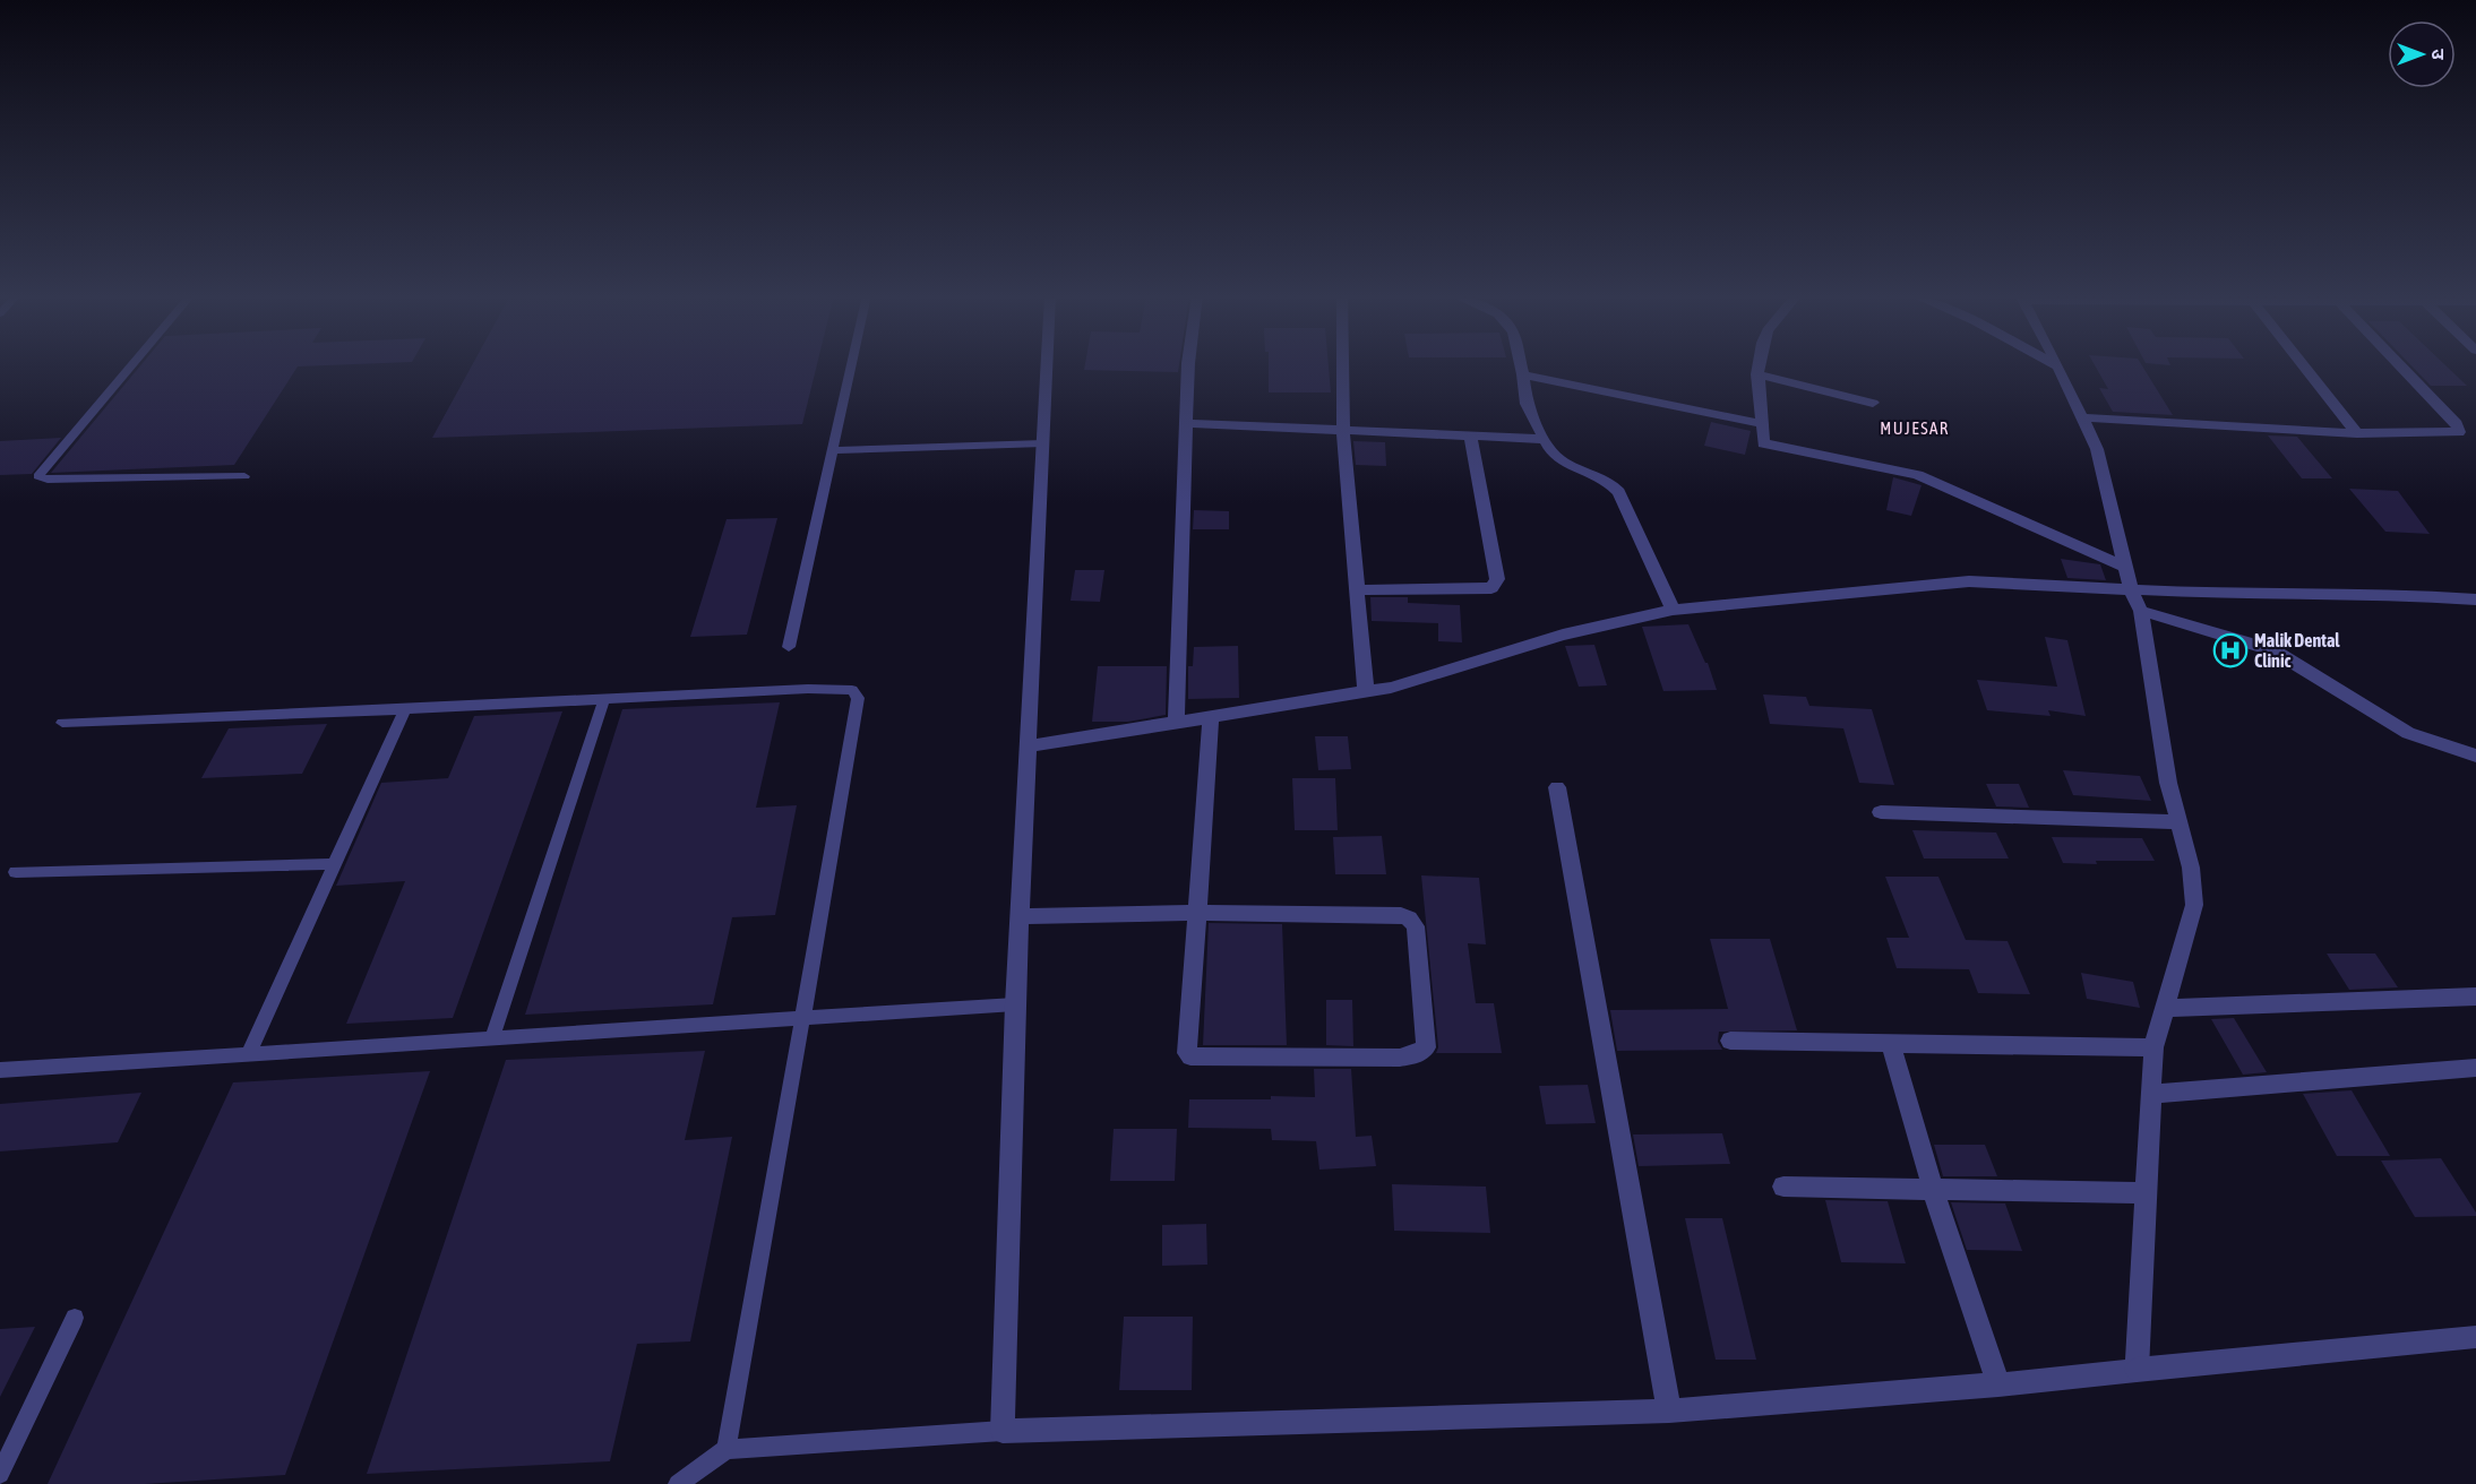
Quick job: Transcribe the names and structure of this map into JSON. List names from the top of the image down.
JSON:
{
  "districts": ["MUJESAR"],
  "places": {
    "hospital": ["Malik Dental Clinic"]
  },
  "north": "right"
}
